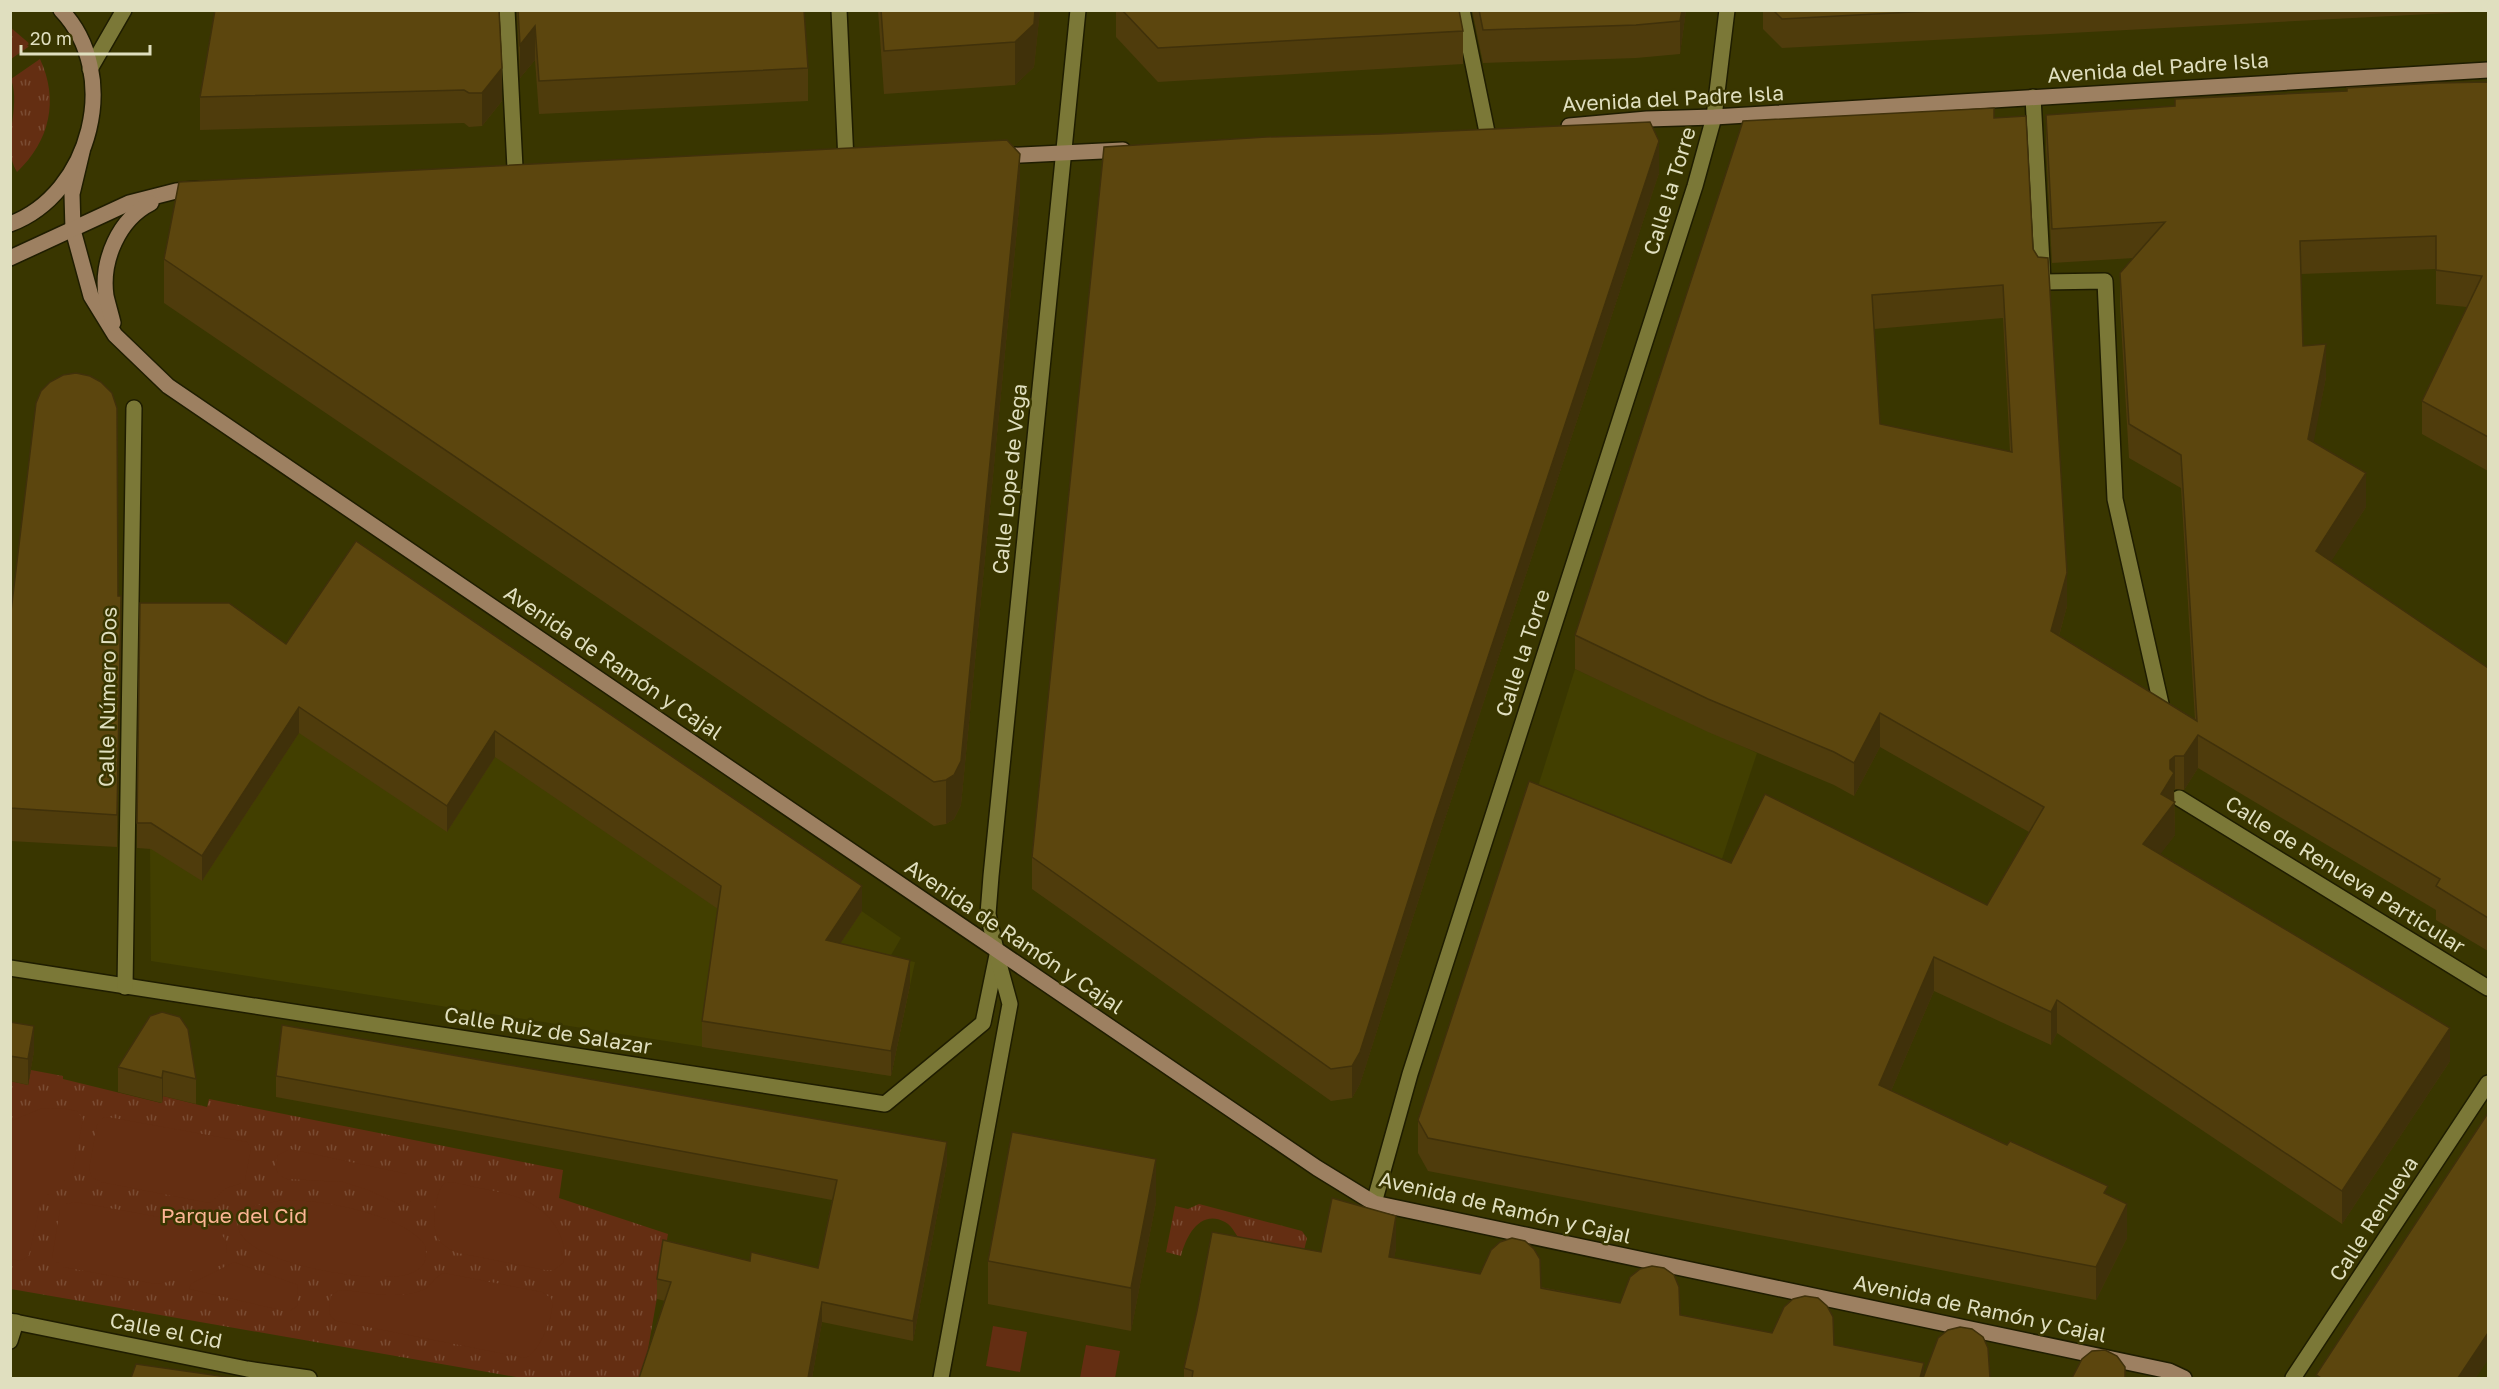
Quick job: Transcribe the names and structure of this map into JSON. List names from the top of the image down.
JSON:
{
  "streets": {
    "main road": ["Avenida del Padre Isla", "Avenida de Ramón y Cajal"],
    "street": [
      "Calle la Torre",
      "Calle Lope de Vega",
      "Calle Número Dos",
      "Calle de Renueva Particular",
      "Calle Ruiz de Salazar",
      "Calle Renueva",
      "Calle el Cid"
    ]
  },
  "crossings": [
    ["Avenida del Padre Isla", "Calle la Torre"],
    ["Calle la Torre", "Avenida de Ramón y Cajal"],
    ["Calle Lope de Vega", "Avenida de Ramón y Cajal"],
    ["Calle Lope de Vega", "Calle Ruiz de Salazar"],
    ["Avenida de Ramón y Cajal", "Calle Ruiz de Salazar"],
    ["Calle Número Dos", "Calle Ruiz de Salazar"]
  ],
  "parks": ["Parque del Cid"],
  "scale_bar": "20 m"
}
